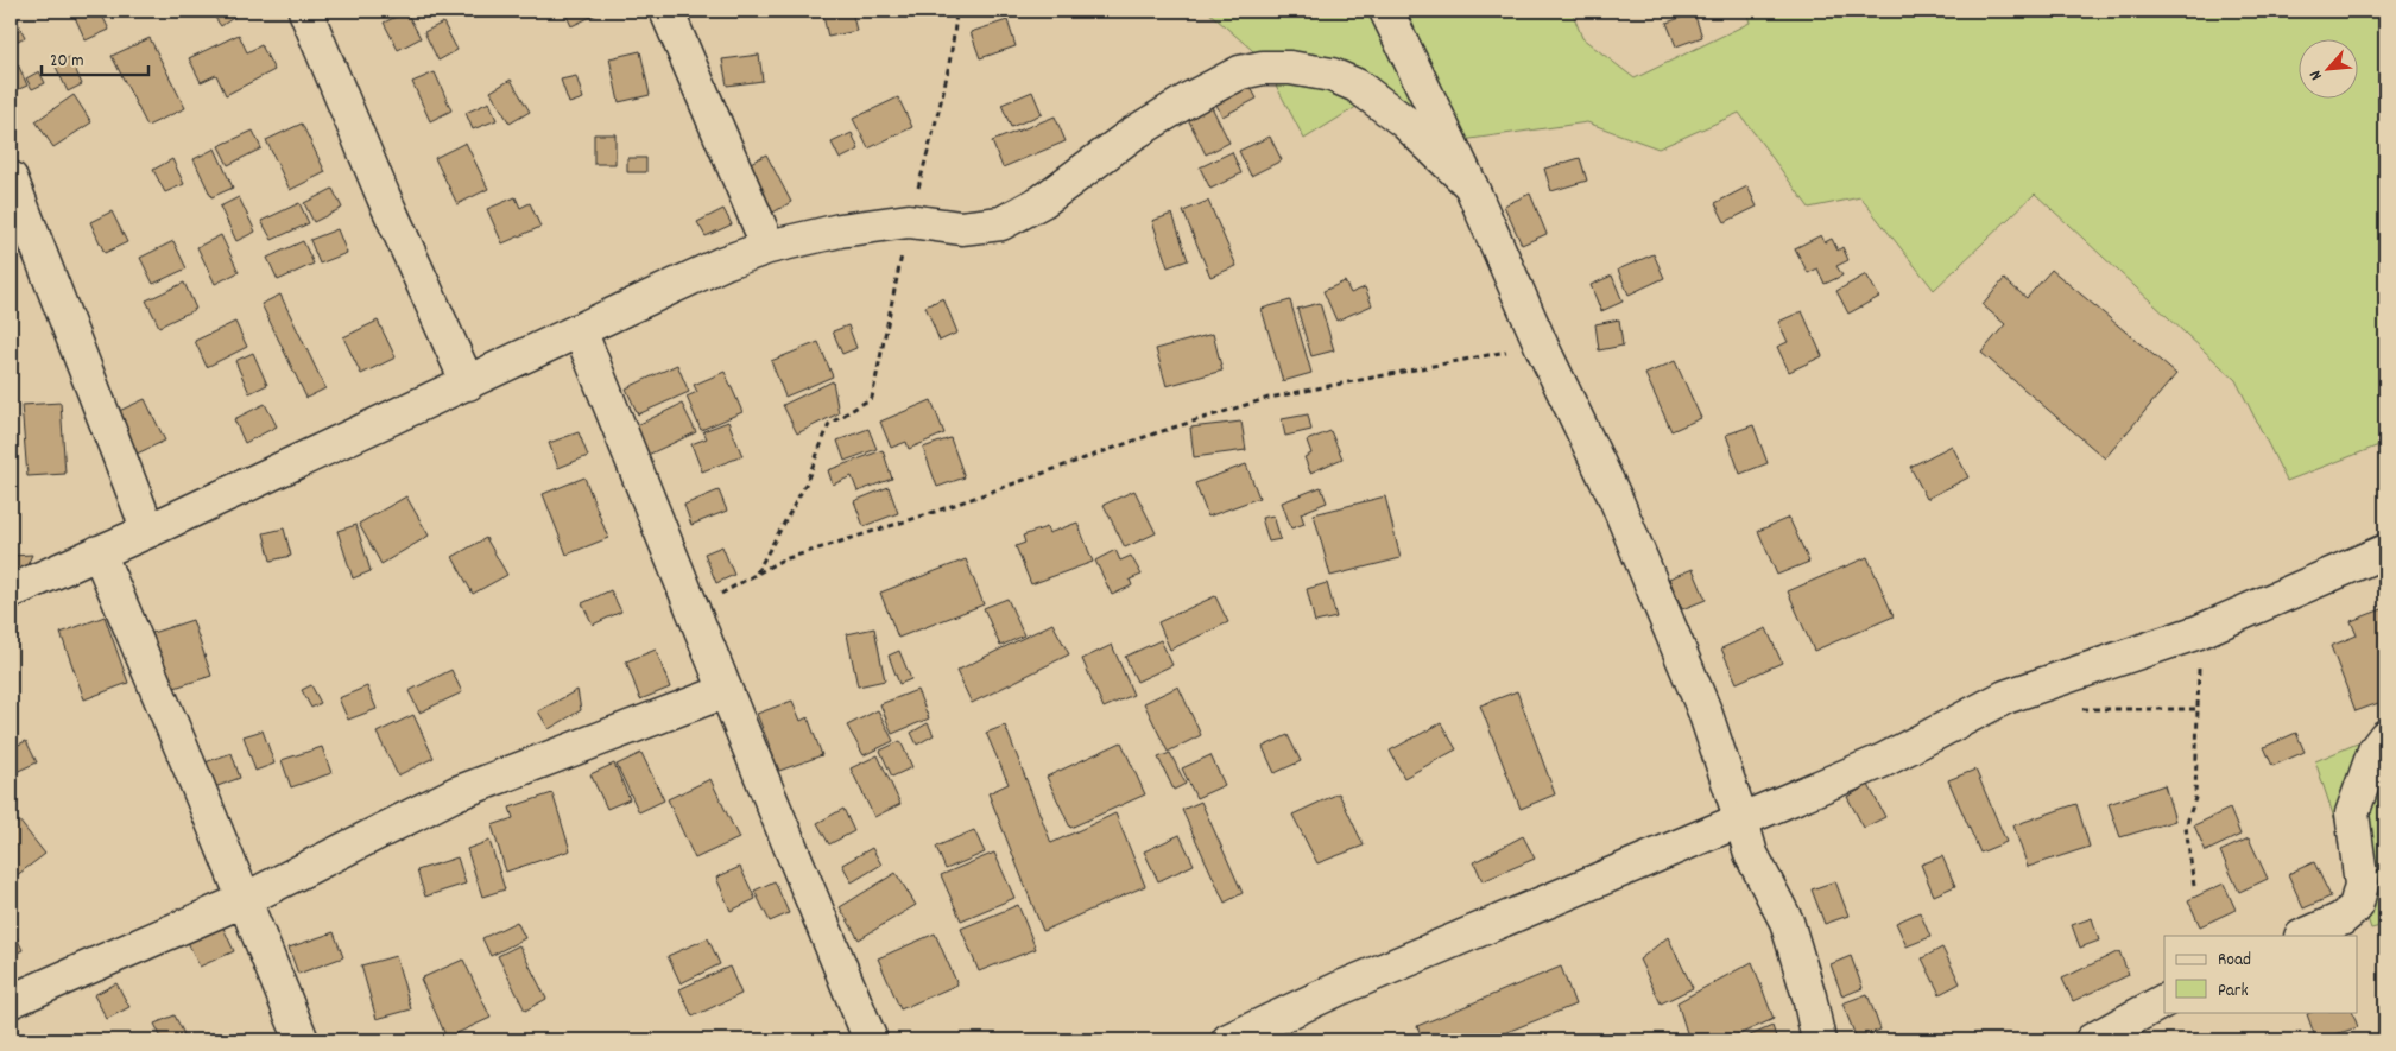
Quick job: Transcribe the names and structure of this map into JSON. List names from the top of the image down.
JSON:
{
  "legend": ["Road", "Park"],
  "scale_bar": "20 m",
  "north": "bottom left"
}
